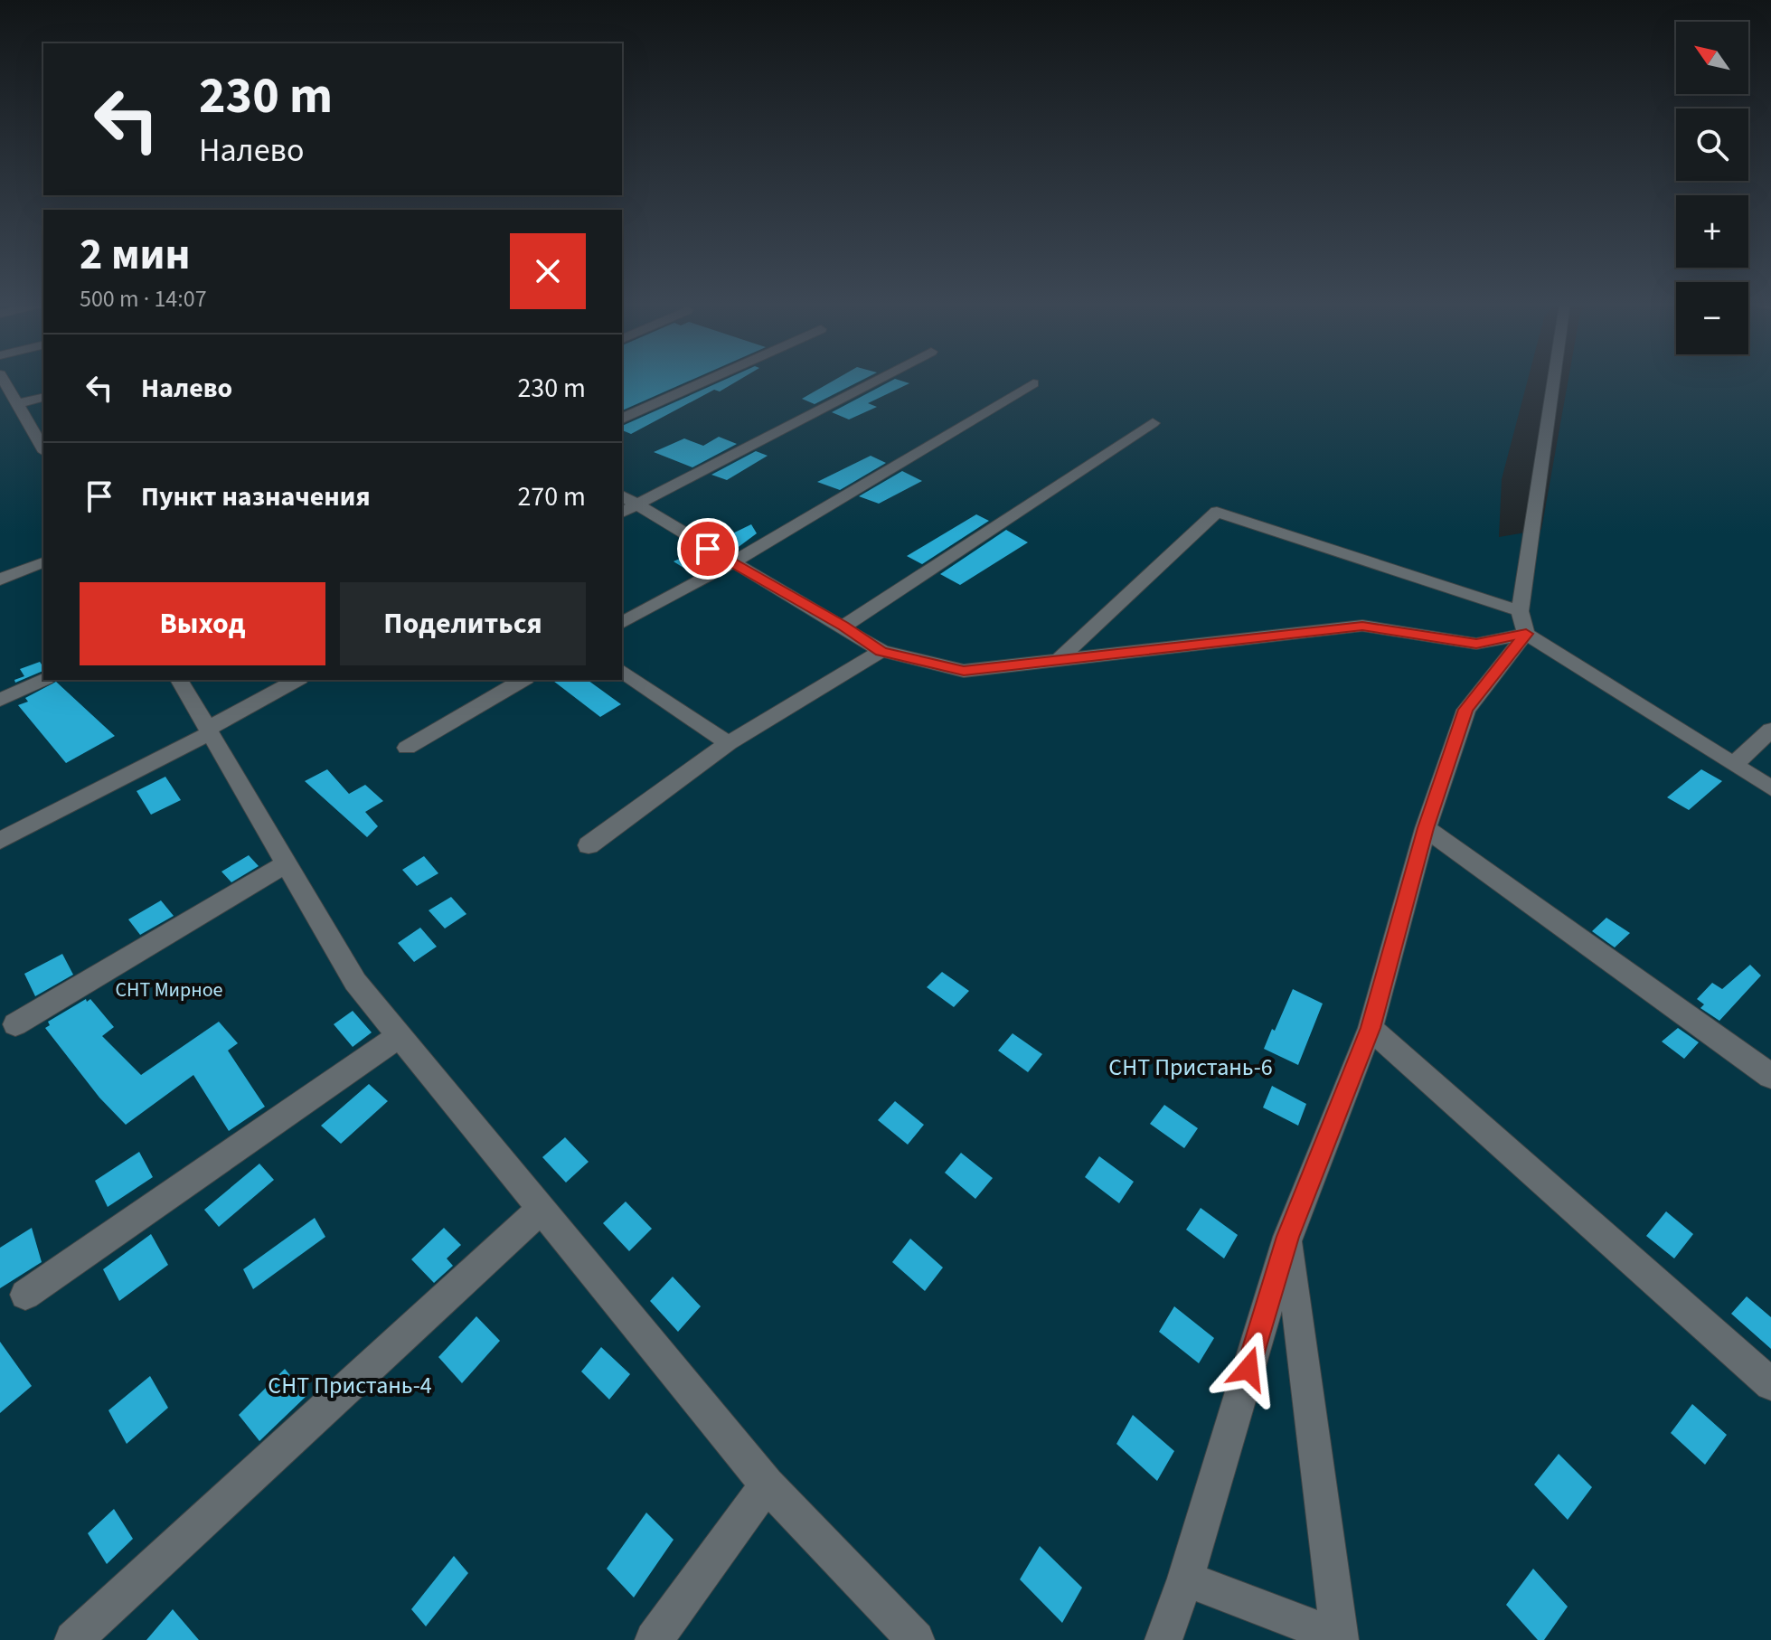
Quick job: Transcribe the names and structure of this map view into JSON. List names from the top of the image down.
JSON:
{
  "parks": ["СНТ Мирное", "СНТ Пристань-6", "СНТ Пристань-4"],
  "north": "top left",
  "page": {
    "map_buttons": ["+", "−"],
    "turn": ["230 m", "Налево"],
    "heading": ["2 мин", "500 m · 14:07"],
    "list": [
      {
        "name": "Налево",
        "value": "230 m"
      },
      {
        "name": "Пункт назначения",
        "value": "270 m"
      }
    ],
    "buttons": ["Выход", "Поделиться"]
  }
}
